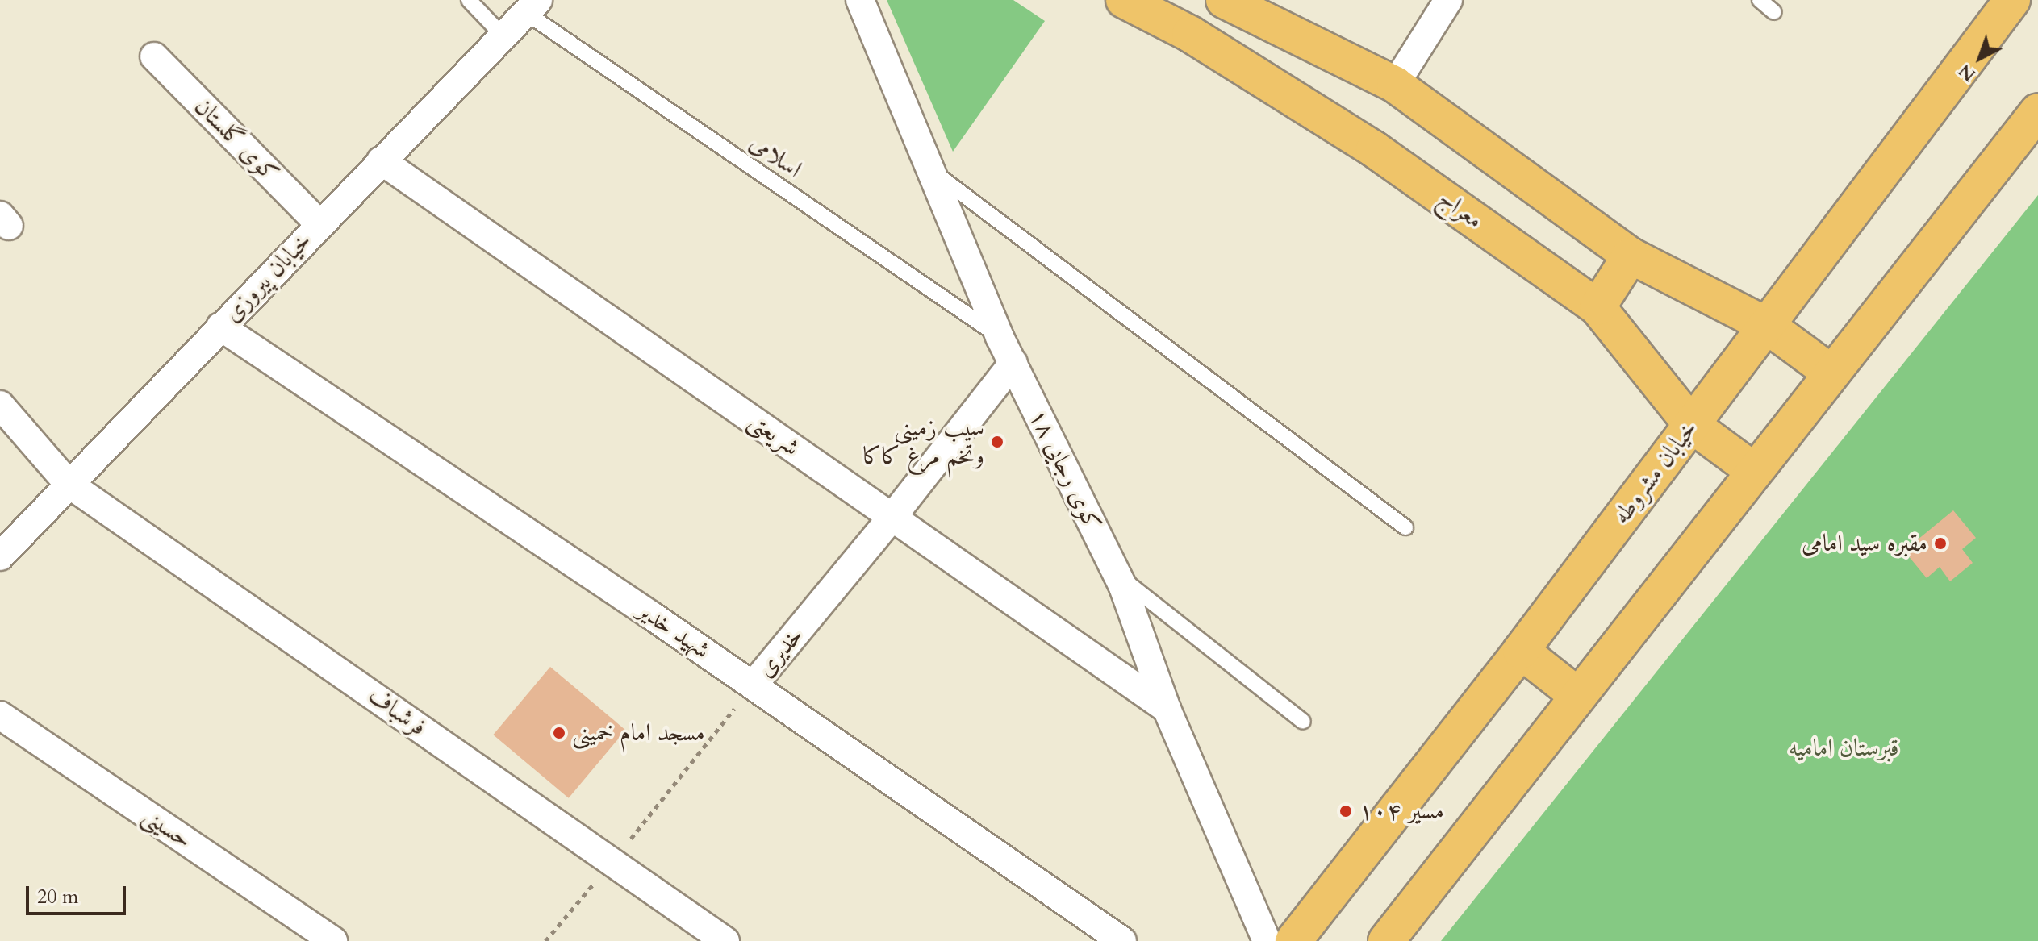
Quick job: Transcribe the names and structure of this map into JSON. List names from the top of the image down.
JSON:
{
  "streets": {
    "main road": ["معراج", "خیابان مشروطه"],
    "street": [
      "کوی گلستان",
      "خیابان پیروزی",
      "شریعتی",
      "کوی رجایی ۱۸",
      "شهید خدیر",
      "خدیری",
      "فرشباف",
      "حسینی"
    ],
    "lane": ["اسلامی"]
  },
  "crossings": [
    ["کوی گلستان", "خیابان پیروزی"],
    ["اسلامی", "خیابان پیروزی"],
    ["اسلامی", "کوی رجایی ۱۸"],
    ["معراج", "خیابان مشروطه"],
    ["خیابان پیروزی", "شریعتی"],
    ["خیابان پیروزی", "شهید خدیر"],
    ["خیابان پیروزی", "فرشباف"],
    ["شریعتی", "کوی رجایی ۱۸"],
    ["شریعتی", "خدیری"],
    ["کوی رجایی ۱۸", "خدیری"],
    ["شهید خدیر", "خدیری"],
    ["خدیری", "فرشباف"]
  ],
  "parks": ["قبرستان امامیه"],
  "places": [
    "سیب زمینی وتخم مرغ کاکا",
    "مقبره سید امامی",
    "مسجد امام خمینی",
    "مسیر ۱۰۴"
  ],
  "scale_bar": "20 m",
  "north": "bottom left"
}
